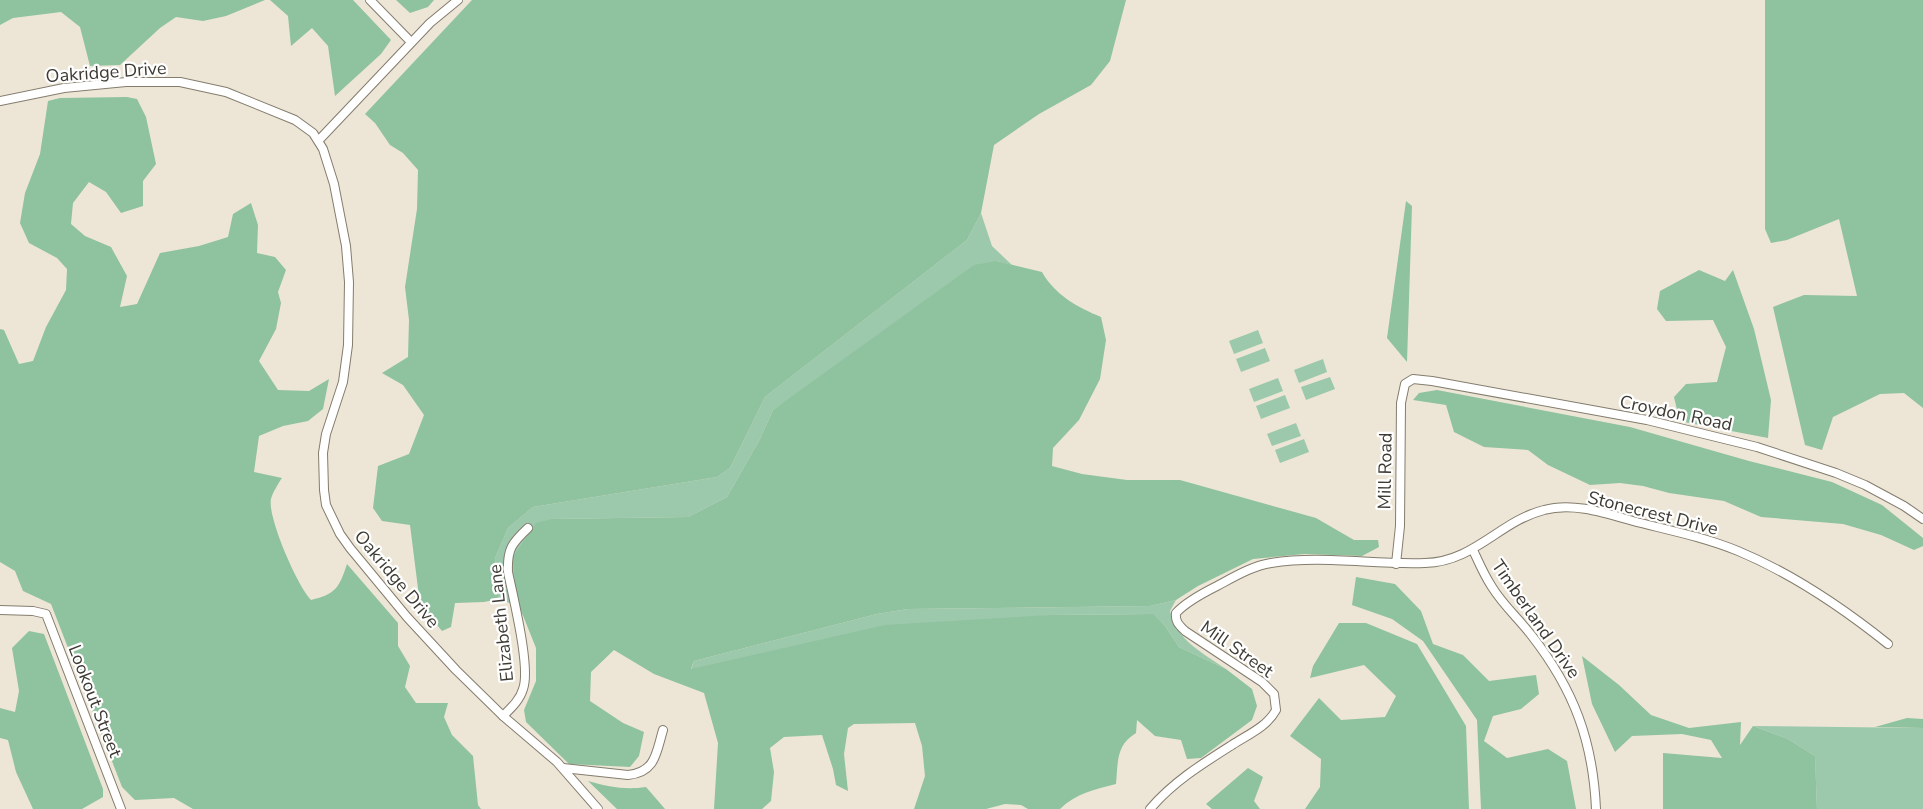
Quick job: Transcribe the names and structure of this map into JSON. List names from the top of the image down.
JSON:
{
  "streets": {
    "street": [
      "Oakridge Drive",
      "Croydon Road",
      "Mill Road",
      "Stonecrest Drive",
      "Timberland Drive",
      "Elizabeth Lane",
      "Mill Street",
      "Lookout Street"
    ]
  },
  "crossings": [
    ["Oakridge Drive", "Elizabeth Lane"],
    ["Croydon Road", "Mill Road"],
    ["Mill Road", "Stonecrest Drive"],
    ["Mill Road", "Mill Street"],
    ["Stonecrest Drive", "Timberland Drive"],
    ["Stonecrest Drive", "Mill Street"]
  ]
}
